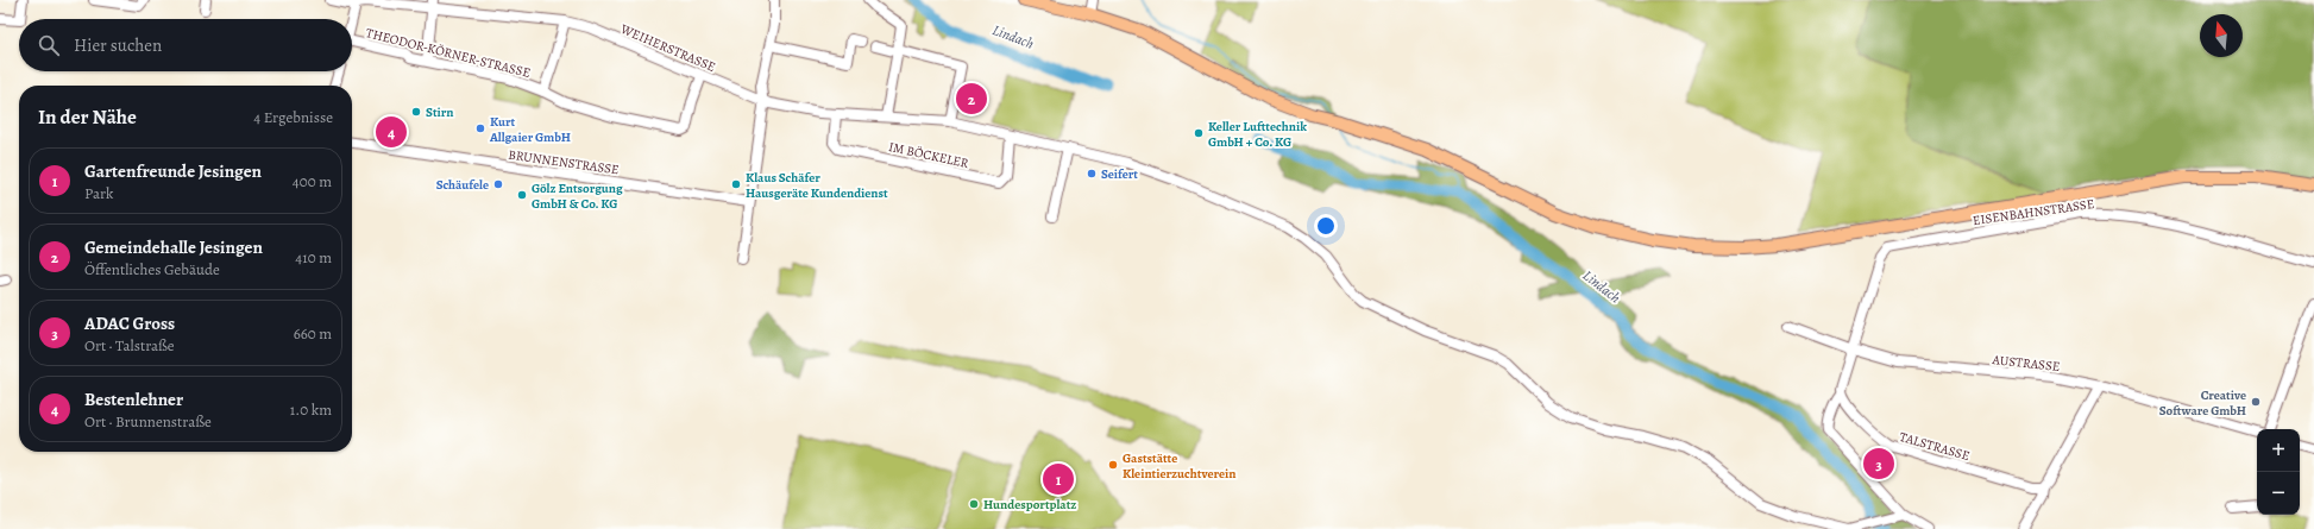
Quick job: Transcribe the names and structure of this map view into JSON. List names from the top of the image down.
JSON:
{
  "streets": {
    "street": [
      "WEIHERSTRASSE",
      "THEODOR-KÖRNER-STRASSE",
      "IM BÖCKELER",
      "BRUNNENSTRASSE",
      "EISENBAHNSTRASSE",
      "AUSTRASSE",
      "TALSTRASSE"
    ]
  },
  "crossings": [
    ["WEIHERSTRASSE", "THEODOR-KÖRNER-STRASSE"],
    ["WEIHERSTRASSE", "IM BÖCKELER"],
    ["EISENBAHNSTRASSE", "AUSTRASSE"]
  ],
  "water": ["Lindach"],
  "places": [
    "Stirn",
    "Kurt Allgaier GmbH",
    "Keller Lufttechnik GmbH + Co. KG",
    "Seifert",
    "Schäufele",
    "Klaus Schäfer Hausgeräte Kundendienst",
    "Gölz Entsorgung GmbH & Co. KG",
    "Creative Software GmbH",
    "Gaststätte Kleintierzuchtverein",
    "Hundesportplatz"
  ],
  "north": "top",
  "page": {
    "search": "Hier suchen",
    "pins": [
      "2",
      "4",
      "3",
      "1"
    ],
    "heading": ["In der Nähe", "4 Ergebnisse"],
    "list": [
      {
        "mark": "1",
        "name": "Gartenfreunde Jesingen",
        "note": "Park",
        "value": "400 m"
      },
      {
        "mark": "2",
        "name": "Gemeindehalle Jesingen",
        "note": "Öffentliches Gebäude",
        "value": "410 m"
      },
      {
        "mark": "3",
        "name": "ADAC Gross",
        "note": "Ort · Talstraße",
        "value": "660 m"
      },
      {
        "mark": "4",
        "name": "Bestenlehner",
        "note": "Ort · Brunnenstraße",
        "value": "1.0 km"
      }
    ],
    "map_buttons": ["+", "−"]
  }
}
